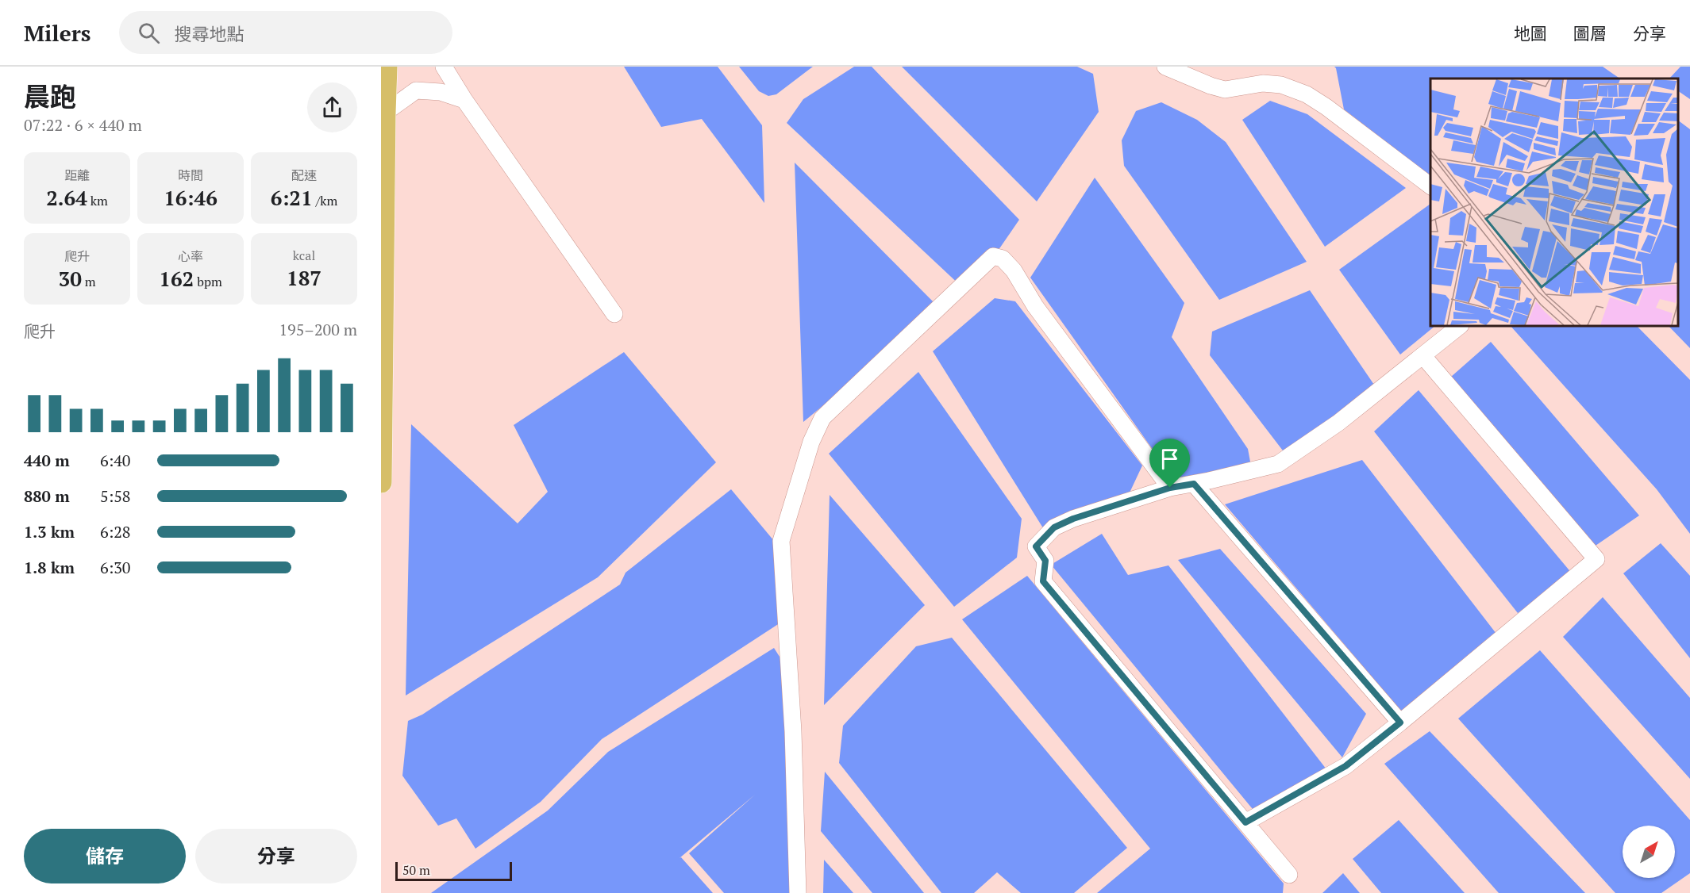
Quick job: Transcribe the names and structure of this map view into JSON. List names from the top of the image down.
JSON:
{
  "scale_bar": "50 m",
  "north": "top right",
  "page": {
    "header": "Milers",
    "search": "搜尋地點",
    "nav": ["地圖", "圖層", "分享"],
    "heading": ["晨跑", "07:22 · 6 × 440 m"],
    "stats": [
      ["距離", "2.64 km"],
      ["時間", "16:46"],
      ["配速", "6:21 /km"],
      ["爬升", "30 m"],
      ["心率", "162 bpm"],
      ["kcal", "187"]
    ],
    "chart": ["爬升", "195–200 m"],
    "list": [
      {
        "name": "440 m",
        "note": "6:40"
      },
      {
        "name": "880 m",
        "note": "5:58"
      },
      {
        "name": "1.3 km",
        "note": "6:28"
      },
      {
        "name": "1.8 km",
        "note": "6:30"
      }
    ],
    "buttons": ["儲存", "分享"],
    "scale": "50 m"
  }
}
